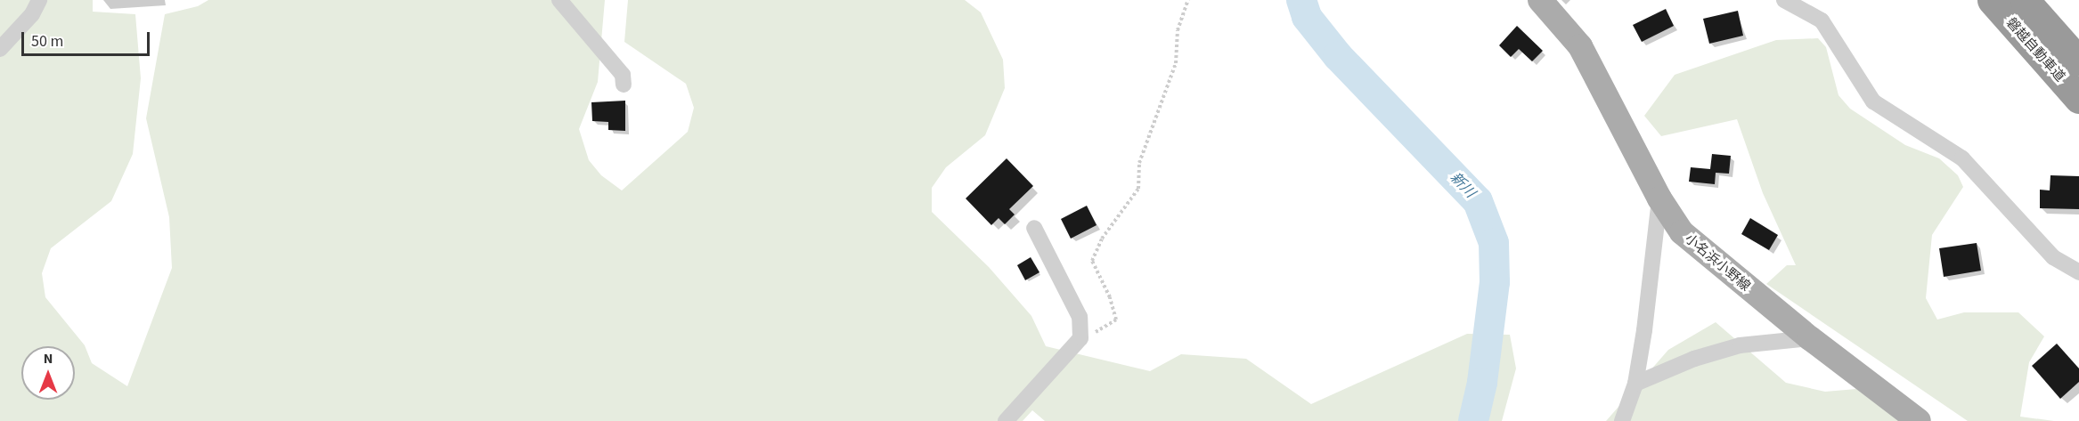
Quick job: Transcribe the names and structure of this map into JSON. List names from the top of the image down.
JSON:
{
  "streets": {
    "highway": ["磐越自動車道"],
    "main road": ["小名浜小野線"]
  },
  "water": ["新川"],
  "scale_bar": "50 m",
  "north": "top"
}
